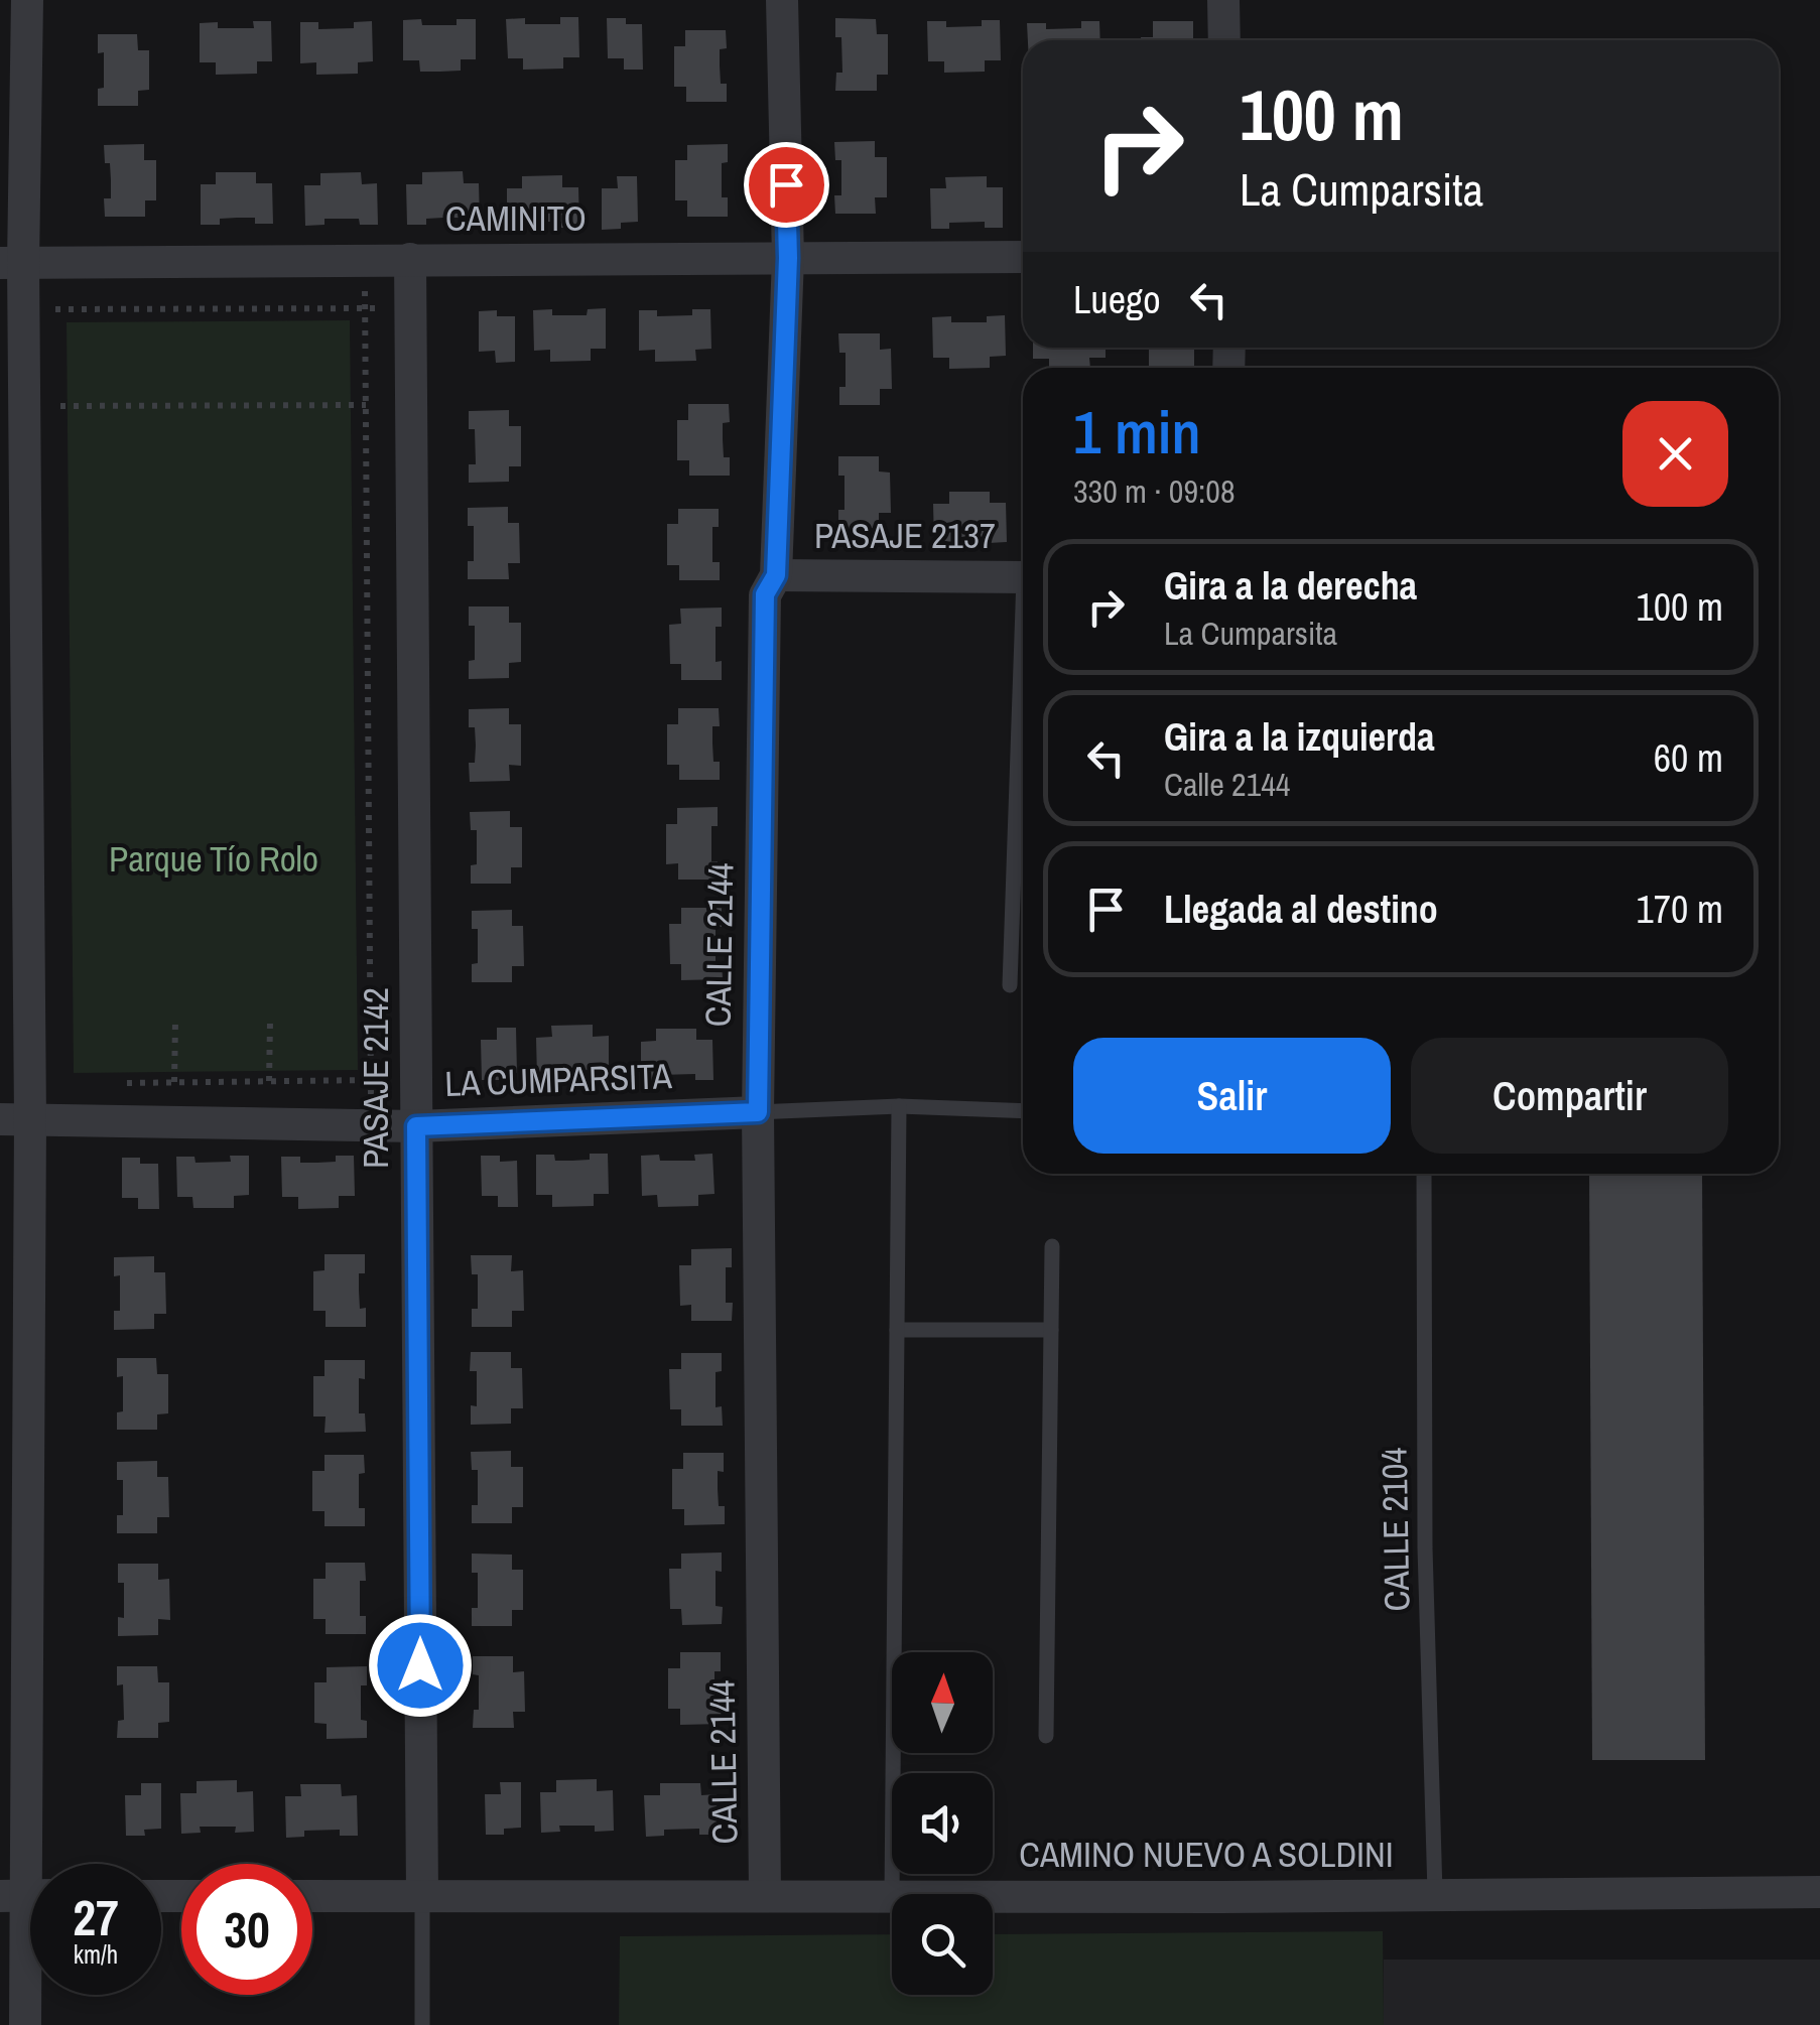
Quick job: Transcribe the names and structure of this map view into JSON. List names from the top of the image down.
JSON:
{
  "streets": {
    "street": [
      "CAMINITO",
      "PASAJE 2137",
      "CALLE 2144",
      "PASAJE 2142",
      "LA CUMPARSITA",
      "CAMINO NUEVO A SOLDINI"
    ],
    "lane": ["CALLE 2104"]
  },
  "crossings": [
    ["CAMINITO", "CALLE 2144"],
    ["CAMINITO", "PASAJE 2142"],
    ["PASAJE 2137", "CALLE 2144"],
    ["CALLE 2144", "LA CUMPARSITA"],
    ["CALLE 2144", "CAMINO NUEVO A SOLDINI"],
    ["PASAJE 2142", "LA CUMPARSITA"],
    ["PASAJE 2142", "CAMINO NUEVO A SOLDINI"],
    ["CALLE 2104", "CAMINO NUEVO A SOLDINI"]
  ],
  "parks": ["Parque Tío Rolo"],
  "north": "top",
  "page": {
    "turn": ["100 m", "La Cumparsita"],
    "then": "Luego",
    "heading": ["1 min", "330 m · 09:08"],
    "list": [
      {
        "name": "Gira a la derecha",
        "note": "La Cumparsita",
        "value": "100 m"
      },
      {
        "name": "Gira a la izquierda",
        "note": "Calle 2144",
        "value": "60 m"
      },
      {
        "name": "Llegada al destino",
        "value": "170 m"
      }
    ],
    "buttons": ["Salir", "Compartir"],
    "speed": "27 km/h",
    "limit": "30"
  }
}
